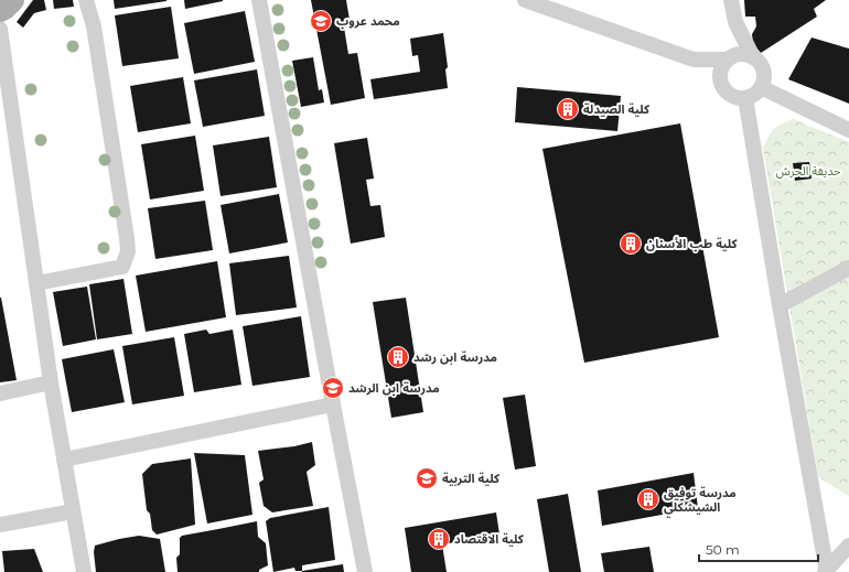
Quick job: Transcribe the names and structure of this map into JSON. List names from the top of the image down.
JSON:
{
  "parks": ["حديقة الحرش"],
  "places": {
    "school or university": ["محمد عروب", "مدرسة ابن الرشد", "كلية التربية"],
    "building": [
      "كلية الصيدلة",
      "كلية طب الأسنان",
      "مدرسة ابن رشد",
      "مدرسة توفيق الشيشكلي",
      "كلية الاقتصاد"
    ]
  },
  "scale_bar": "50 m"
}
